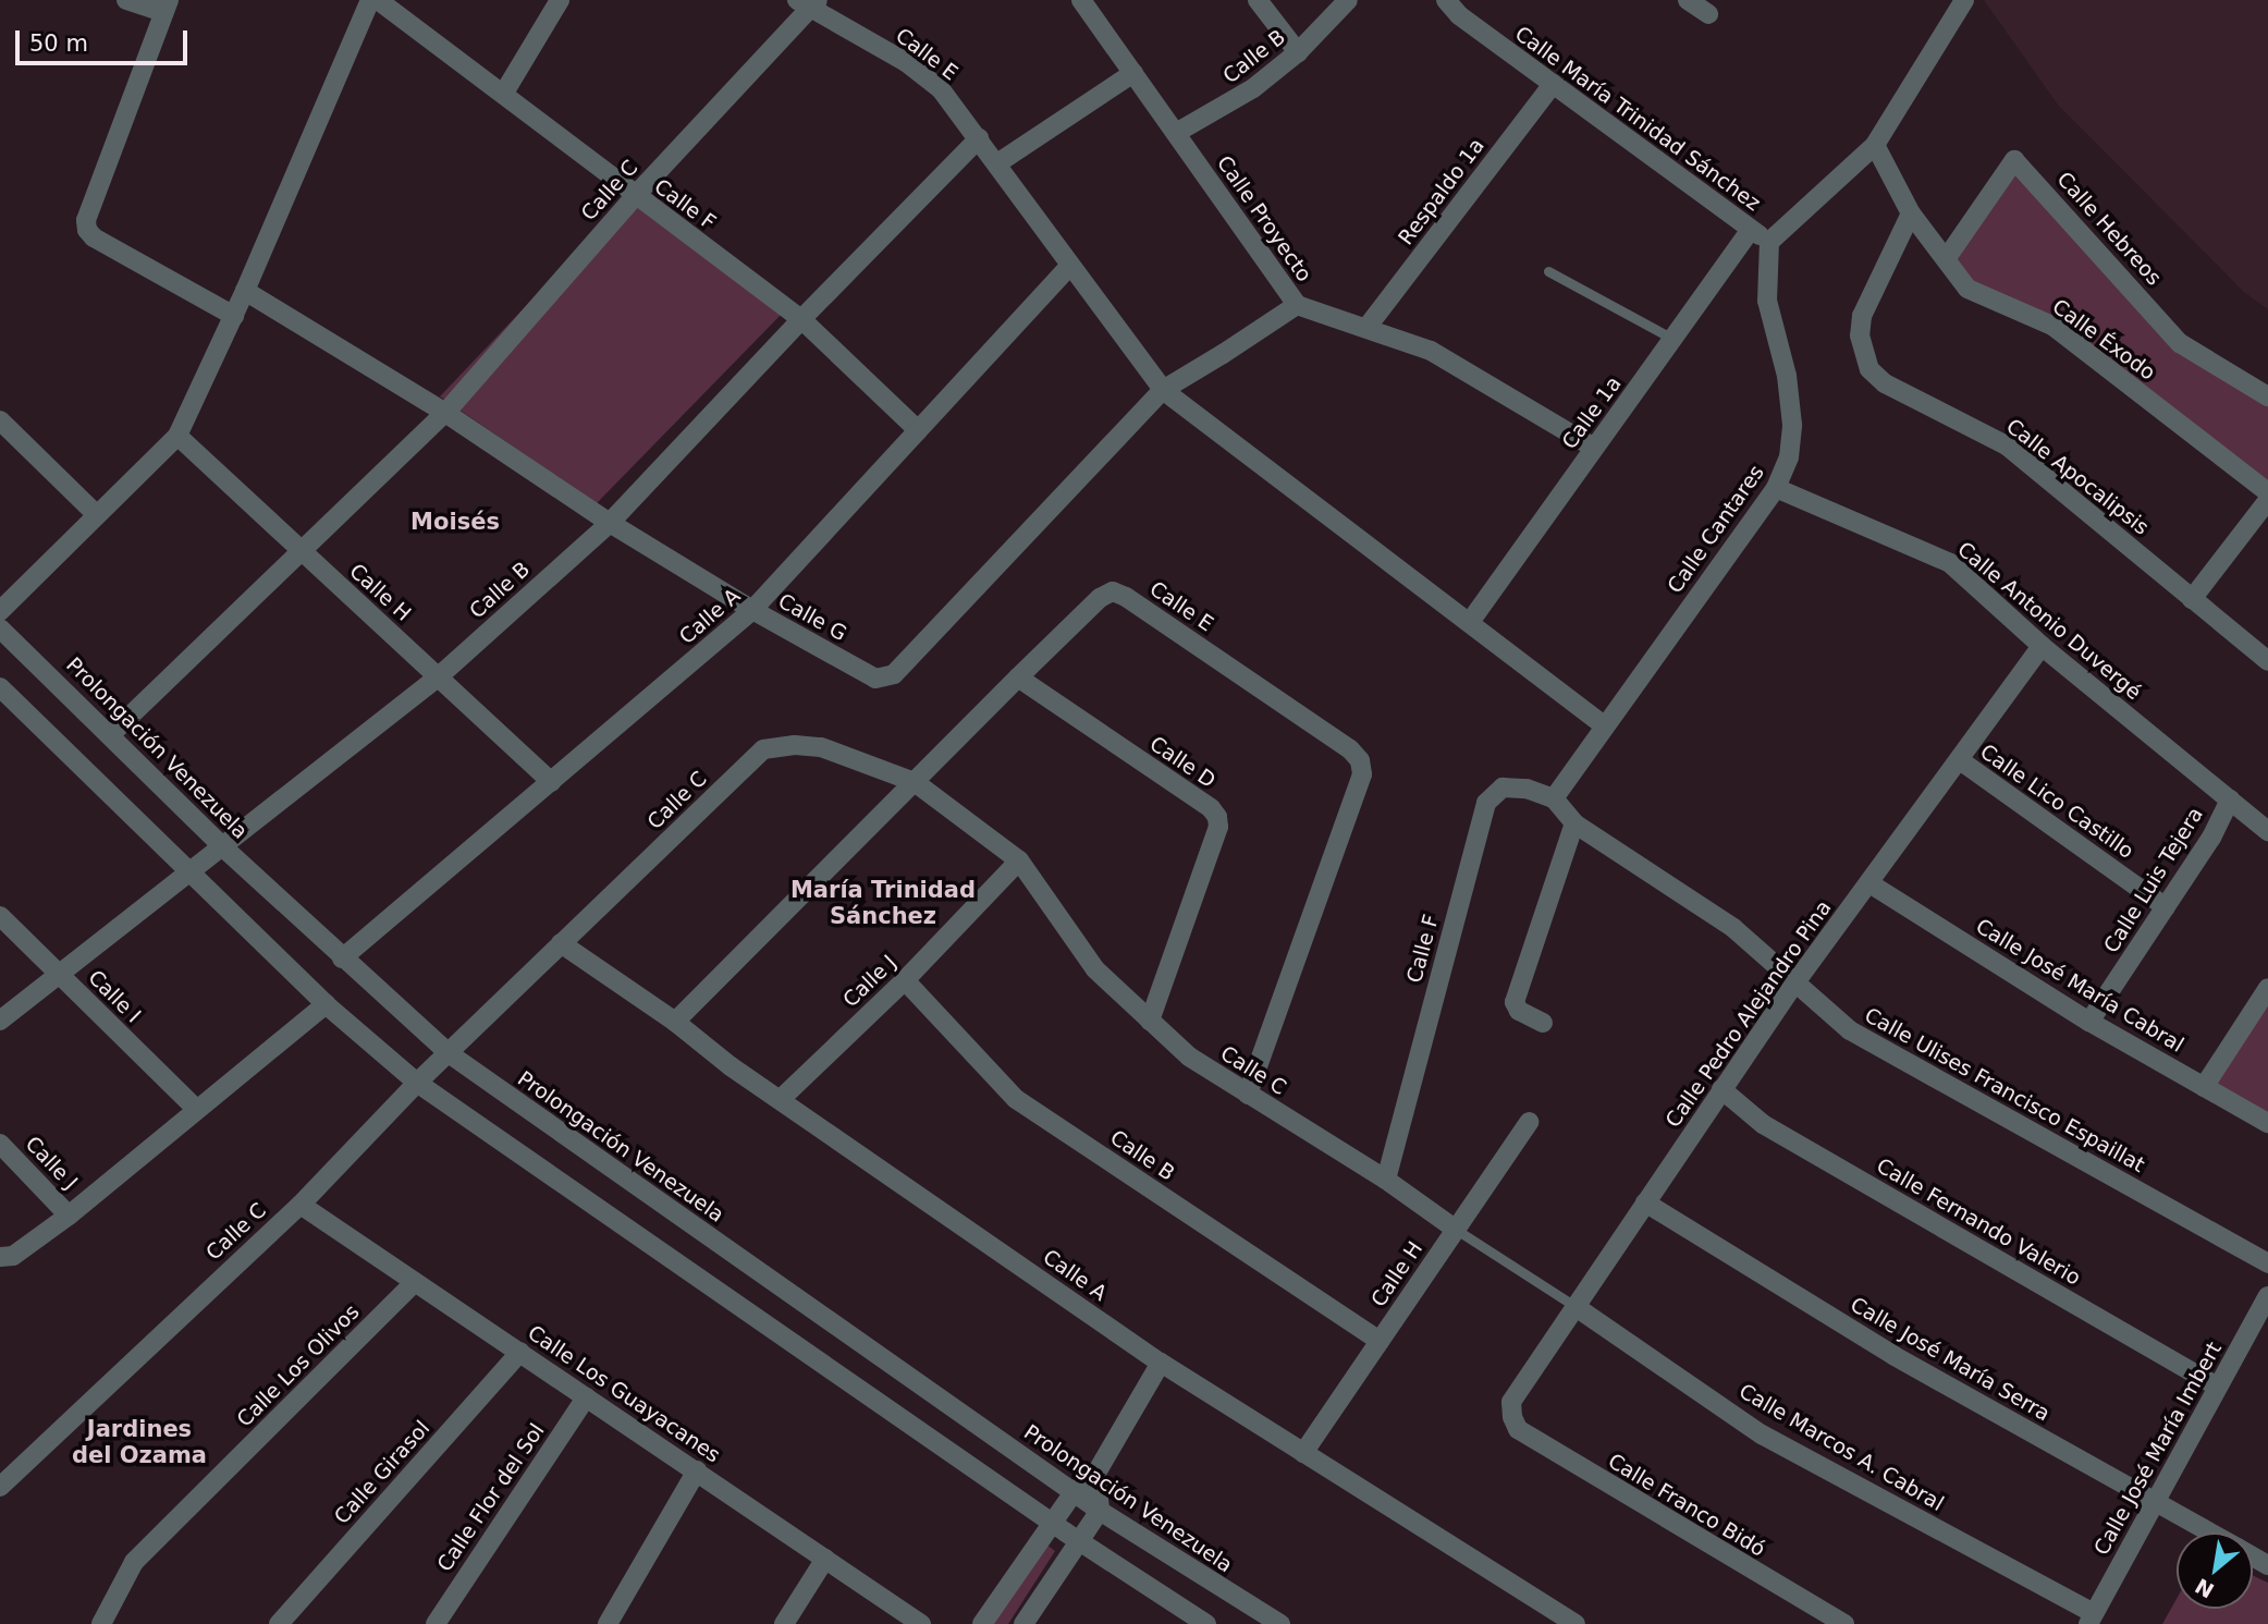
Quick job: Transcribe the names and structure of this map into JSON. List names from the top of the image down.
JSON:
{
  "streets": {
    "street": [
      "Calle E",
      "Calle B",
      "Calle María Trinidad Sánchez",
      "Calle C",
      "Respaldo 1a",
      "Calle F",
      "Calle Proyecto",
      "Calle Hebreos",
      "Calle Éxodo",
      "Calle 1a",
      "Calle Apocalipsis",
      "Calle Cantares",
      "Calle H",
      "Calle A",
      "Calle G",
      "Calle Antonio Duvergé",
      "Prolongación Venezuela",
      "Calle D",
      "Calle Lico Castillo",
      "Calle Luis Tejera",
      "Calle J",
      "Calle José María Cabral",
      "Calle I",
      "Calle Pedro Alejandro Pina",
      "Calle Ulises Francisco Espaillat",
      "Calle Fernando Valerio",
      "Calle José María Serra",
      "Calle Los Olivos",
      "Calle Los Guayacanes",
      "Calle Marcos A. Cabral",
      "Calle José María Imbert",
      "Calle Girasol",
      "Calle Flor del Sol",
      "Calle Franco Bidó"
    ]
  },
  "crossings": [
    ["Calle E", "Calle B"],
    ["Calle E", "Calle C"],
    ["Calle E", "Calle 1a"],
    ["Calle E", "Calle Cantares"],
    ["Calle E", "Calle A"],
    ["Calle E", "Calle G"],
    ["Calle E", "Calle D"],
    ["Calle B", "Calle F"],
    ["Calle B", "Calle Proyecto"],
    ["Calle B", "Calle H"],
    ["Calle B", "Calle G"],
    ["Calle B", "Prolongación Venezuela"],
    ["Calle B", "Calle J"],
    ["Calle B", "Calle I"],
    ["Calle María Trinidad Sánchez", "Respaldo 1a"],
    ["Calle María Trinidad Sánchez", "Calle 1a"],
    ["Calle María Trinidad Sánchez", "Calle Cantares"],
    ["Calle C", "Calle F"],
    ["Calle C", "Calle H"],
    ["Calle C", "Calle A"],
    ["Calle C", "Calle G"],
    ["Calle C", "Prolongación Venezuela"],
    ["Calle C", "Calle D"],
    ["Calle C", "Calle J"],
    ["Calle C", "Calle Los Guayacanes"],
    ["Respaldo 1a", "Calle Proyecto"],
    ["Calle F", "Calle Cantares"],
    ["Calle F", "Calle A"],
    ["Calle F", "Calle Ulises Francisco Espaillat"],
    ["Calle Proyecto", "Calle 1a"],
    ["Calle Proyecto", "Calle G"],
    ["Calle Hebreos", "Calle Éxodo"],
    ["Calle Éxodo", "Calle Apocalipsis"],
    ["Calle Cantares", "Calle Antonio Duvergé"],
    ["Calle Cantares", "Calle Ulises Francisco Espaillat"],
    ["Calle H", "Calle A"],
    ["Calle A", "Calle G"],
    ["Calle A", "Prolongación Venezuela"],
    ["Calle A", "Calle J"],
    ["Calle Antonio Duvergé", "Calle Luis Tejera"],
    ["Calle Antonio Duvergé", "Calle Pedro Alejandro Pina"],
    ["Calle Lico Castillo", "Calle Luis Tejera"],
    ["Calle Lico Castillo", "Calle Pedro Alejandro Pina"],
    ["Calle Luis Tejera", "Calle José María Cabral"],
    ["Calle José María Cabral", "Calle Pedro Alejandro Pina"],
    ["Calle Pedro Alejandro Pina", "Calle Ulises Francisco Espaillat"],
    ["Calle Pedro Alejandro Pina", "Calle Fernando Valerio"],
    ["Calle Pedro Alejandro Pina", "Calle José María Serra"],
    ["Calle Pedro Alejandro Pina", "Calle Marcos A. Cabral"],
    ["Calle Pedro Alejandro Pina", "Calle Franco Bidó"],
    ["Calle Fernando Valerio", "Calle José María Imbert"],
    ["Calle José María Serra", "Calle José María Imbert"],
    ["Calle Los Olivos", "Calle Los Guayacanes"],
    ["Calle Los Guayacanes", "Calle Girasol"],
    ["Calle Los Guayacanes", "Calle Flor del Sol"],
    ["Calle Marcos A. Cabral", "Calle José María Imbert"]
  ],
  "districts": ["Moisés", "María Trinidad Sánchez", "Jardines del Ozama"],
  "scale_bar": "50 m",
  "north": "bottom left"
}
